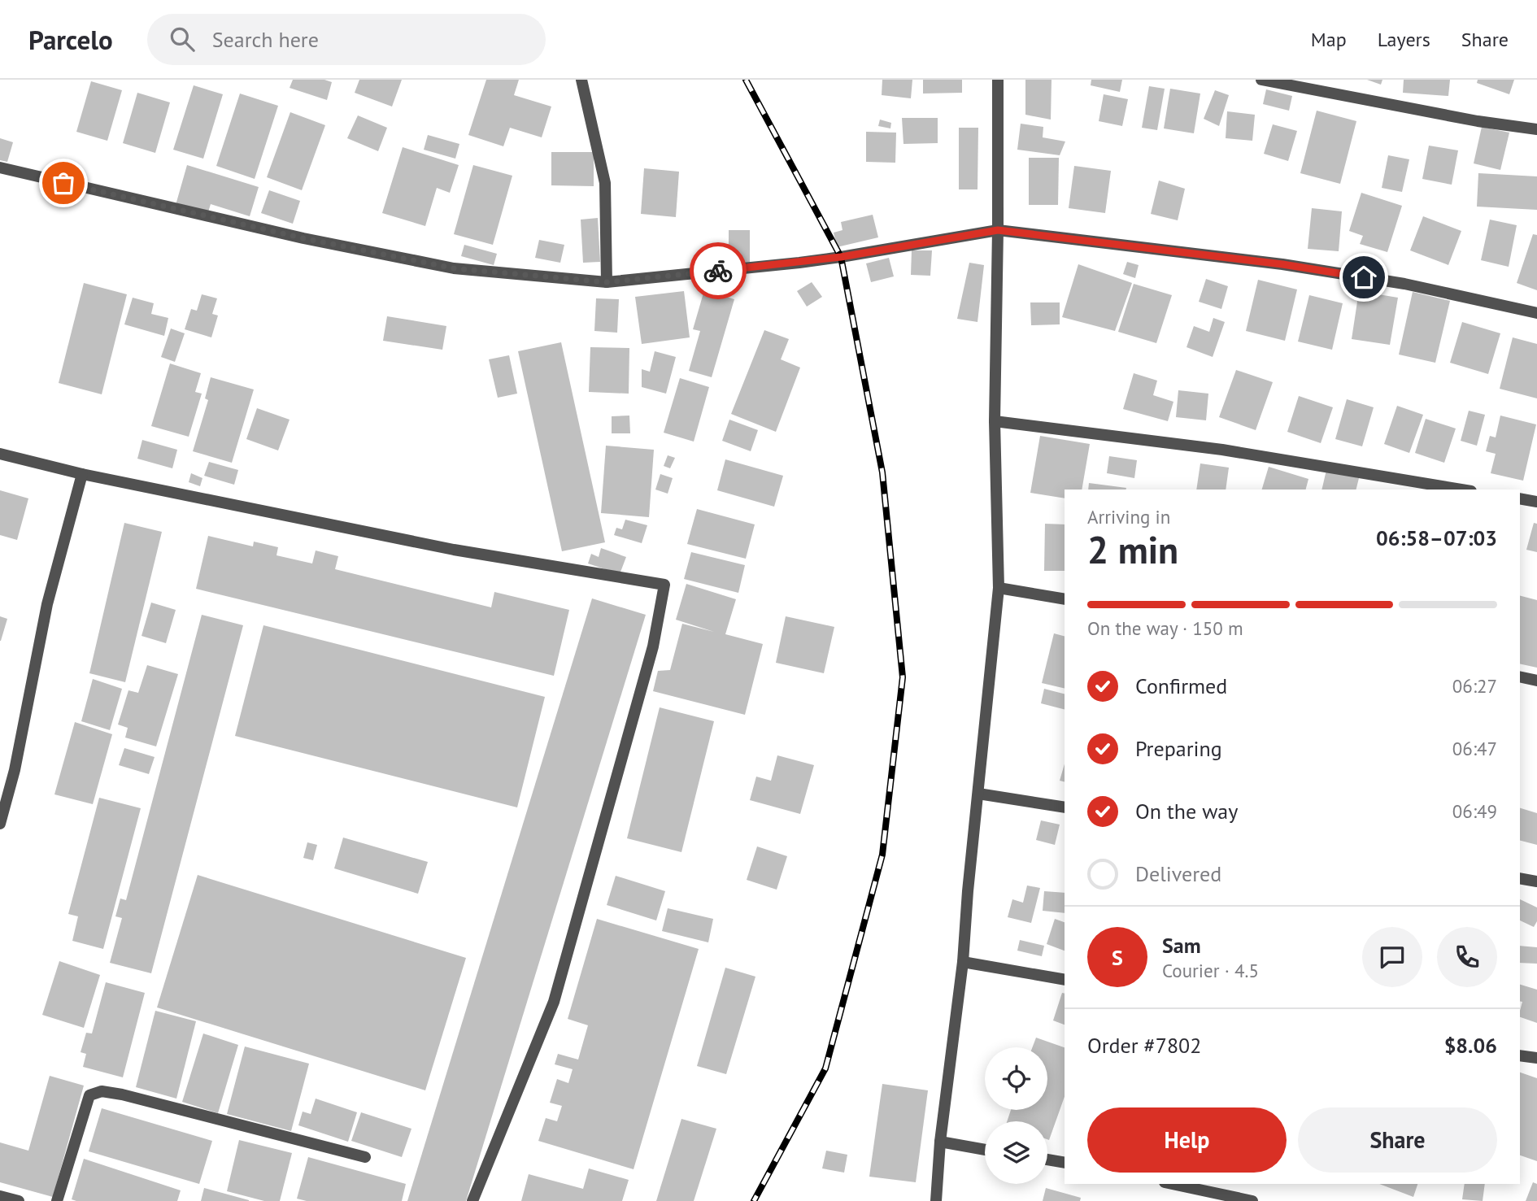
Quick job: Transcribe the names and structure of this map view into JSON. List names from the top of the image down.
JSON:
{
  "page": {
    "header": "Parcelo",
    "search": "Search here",
    "nav": ["Map", "Layers", "Share"],
    "heading": ["2 min", "Arriving in", "06:58–07:03"],
    "panel": [
      "Sam",
      "Courier · 4.5",
      "Order #7802",
      "$8.06"
    ],
    "bar": "On the way · 150 m",
    "list": [
      ["Confirmed", "06:27"],
      ["Preparing", "06:47"],
      ["On the way", "06:49"],
      "Delivered"
    ],
    "round": "S",
    "buttons": ["Help", "Share"]
  }
}
